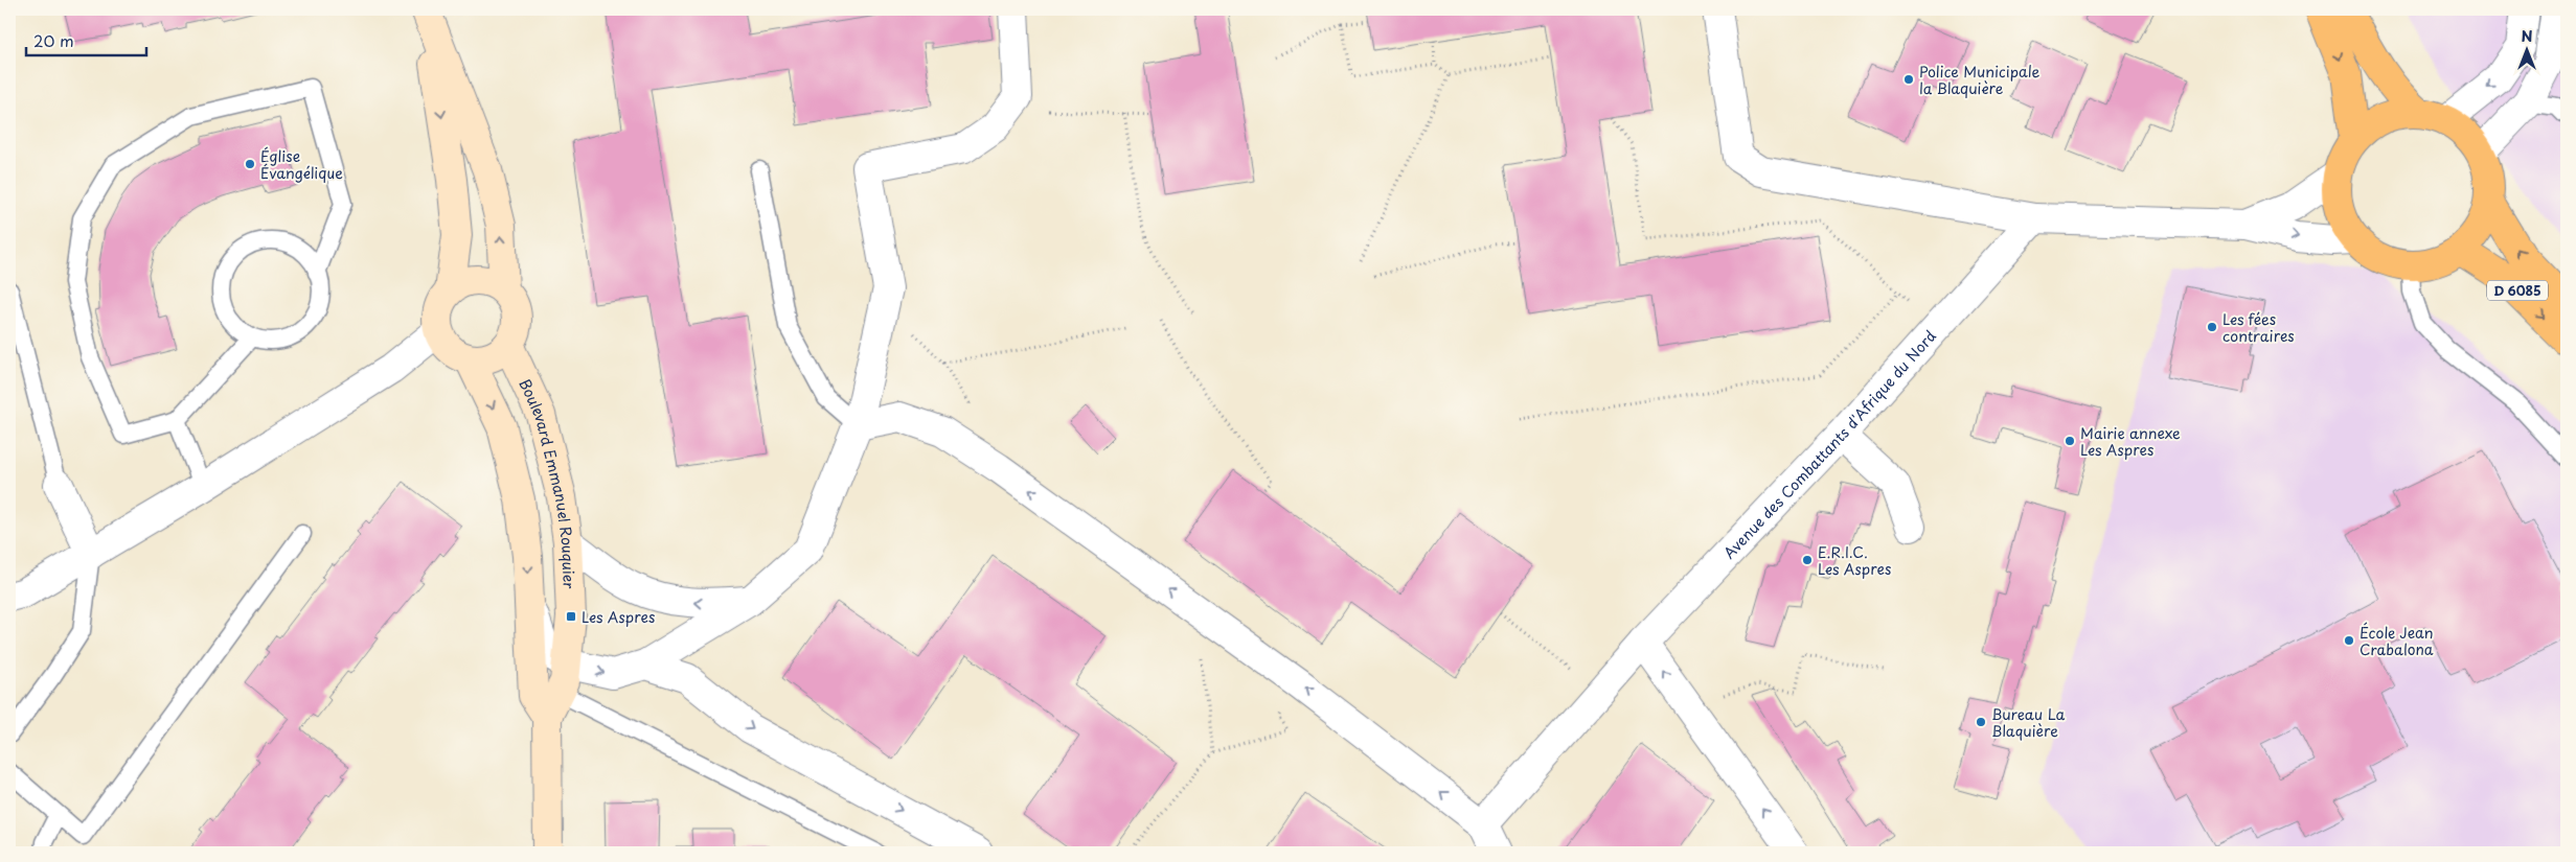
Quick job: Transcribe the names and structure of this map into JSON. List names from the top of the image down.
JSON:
{
  "streets": {
    "main road": ["D 6085", "Boulevard Emmanuel Rouquier"],
    "street": ["Avenue des Combattants d'Afrique du Nord"]
  },
  "places": {
    "other": [
      "Police Municipale la Blaquière",
      "Église Évangélique",
      "Les fées contraires",
      "Mairie annexe Les Aspres",
      "E.R.I.C. Les Aspres",
      "École Jean Crabalona",
      "Bureau La Blaquière"
    ],
    "transit": ["Les Aspres"]
  },
  "scale_bar": "20 m",
  "north": "top"
}
